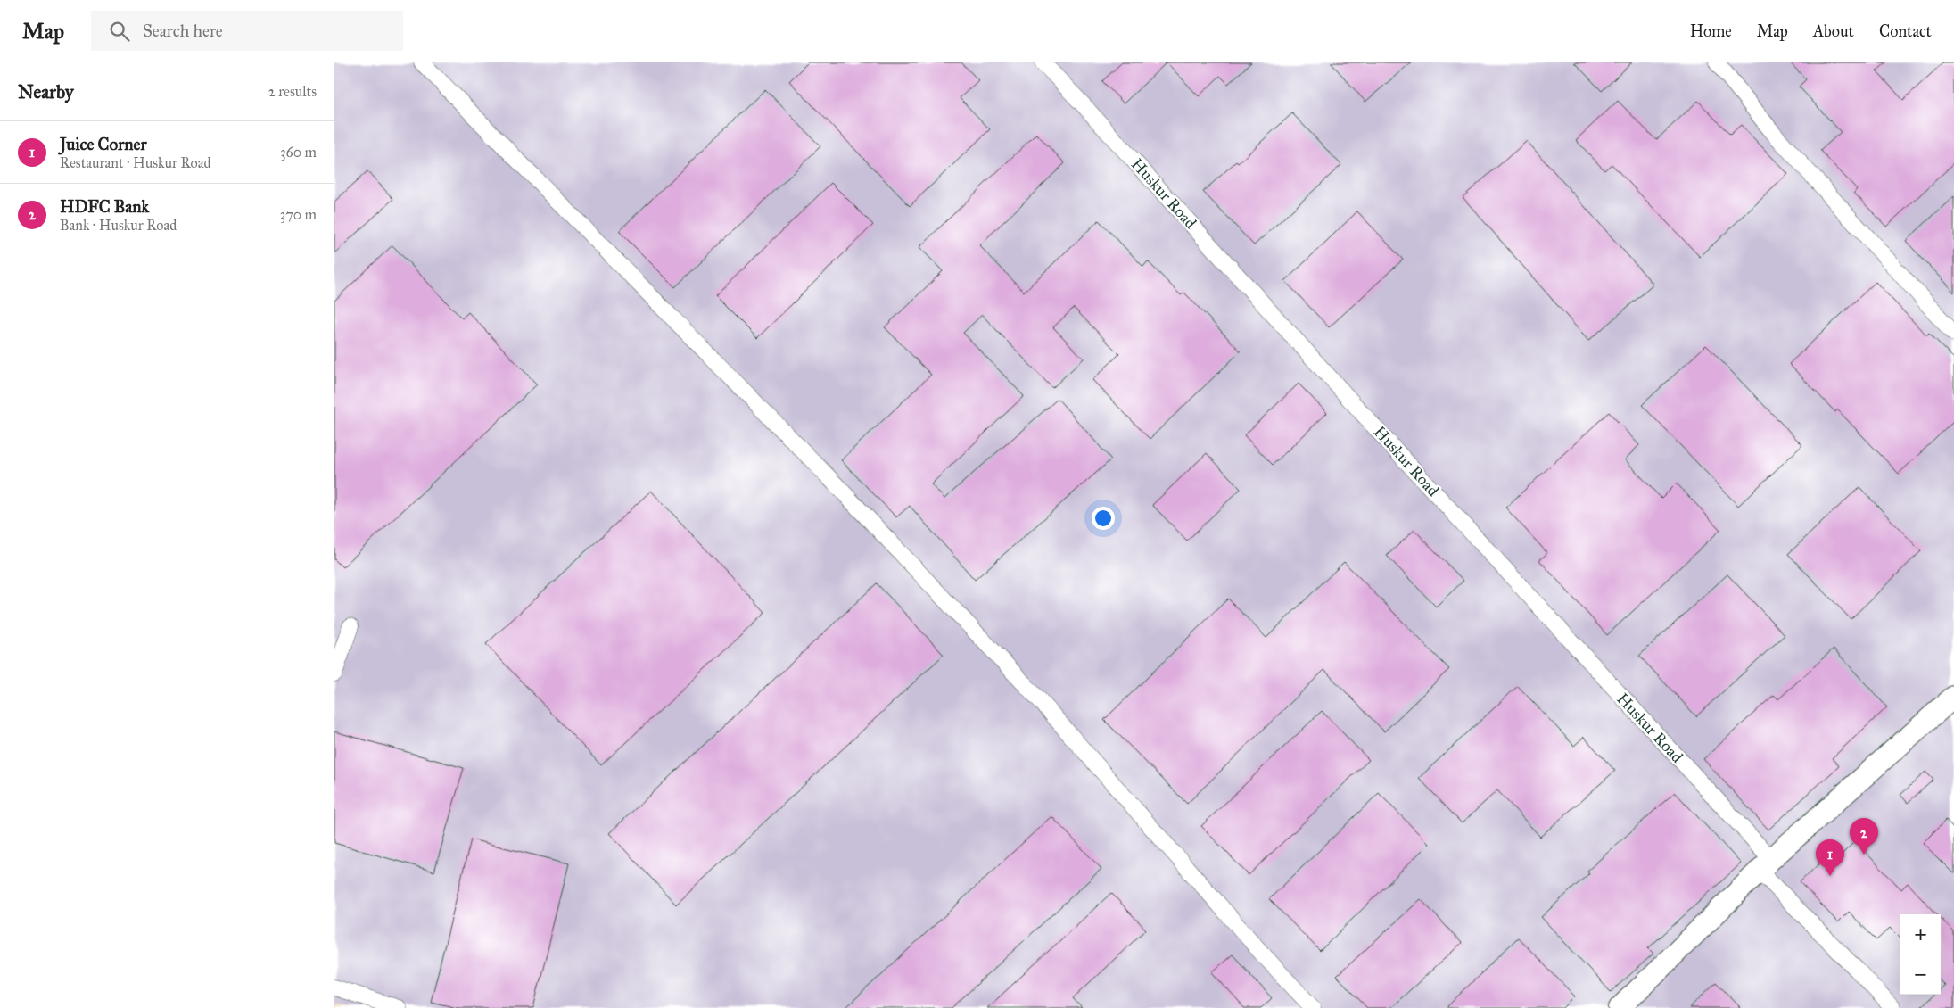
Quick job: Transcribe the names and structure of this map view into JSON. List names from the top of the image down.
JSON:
{
  "streets": {
    "street": ["Huskur Road"]
  },
  "page": {
    "header": "Map",
    "search": "Search here",
    "nav": [
      "Home",
      "Map",
      "About",
      "Contact"
    ],
    "heading": ["Nearby", "2 results"],
    "list": [
      {
        "mark": "1",
        "name": "Juice Corner",
        "note": "Restaurant · Huskur Road",
        "value": "360 m"
      },
      {
        "mark": "2",
        "name": "HDFC Bank",
        "note": "Bank · Huskur Road",
        "value": "370 m"
      }
    ],
    "pins": ["2", "1"],
    "map_buttons": ["+", "−"]
  }
}
